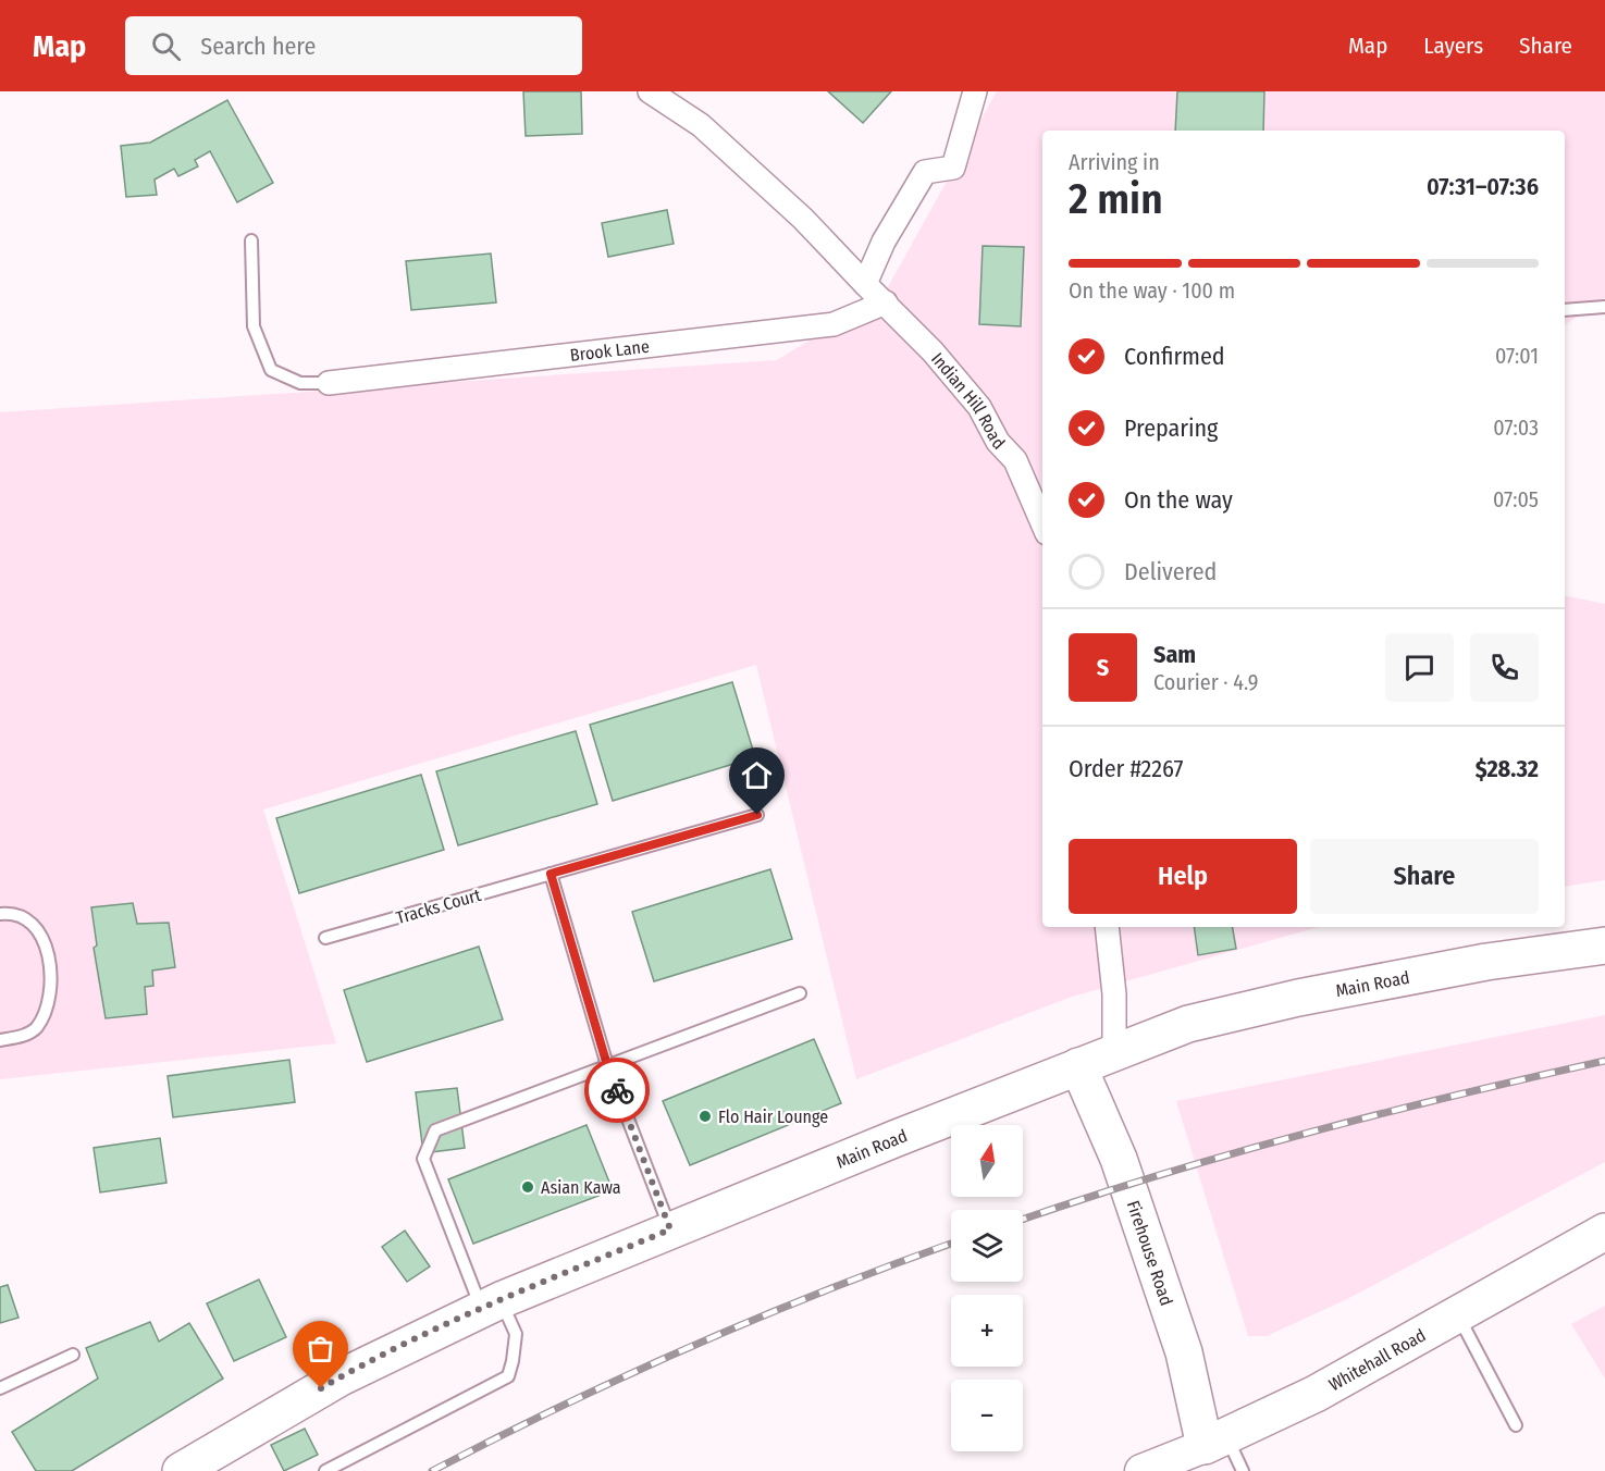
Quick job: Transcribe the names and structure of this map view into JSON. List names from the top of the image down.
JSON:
{
  "streets": {
    "main road": ["Main Road", "Firehouse Road", "Whitehall Road"],
    "street": ["Brook Lane", "Indian Hill Road"],
    "lane": ["Tracks Court"]
  },
  "crossings": [
    ["Brook Lane", "Indian Hill Road"],
    ["Main Road", "Firehouse Road"],
    ["Firehouse Road", "Whitehall Road"]
  ],
  "places": ["Flo Hair Lounge", "Asian Kawa"],
  "north": "top",
  "page": {
    "header": "Map",
    "search": "Search here",
    "nav": ["Map", "Layers", "Share"],
    "heading": ["2 min", "Arriving in", "07:31–07:36"],
    "panel": [
      "Sam",
      "Courier · 4.9",
      "Order #2267",
      "$28.32"
    ],
    "bar": "On the way · 100 m",
    "list": [
      ["Confirmed", "07:01"],
      ["Preparing", "07:03"],
      ["On the way", "07:05"],
      "Delivered"
    ],
    "round": "S",
    "buttons": ["Help", "Share"],
    "map_buttons": ["+", "−"]
  }
}
